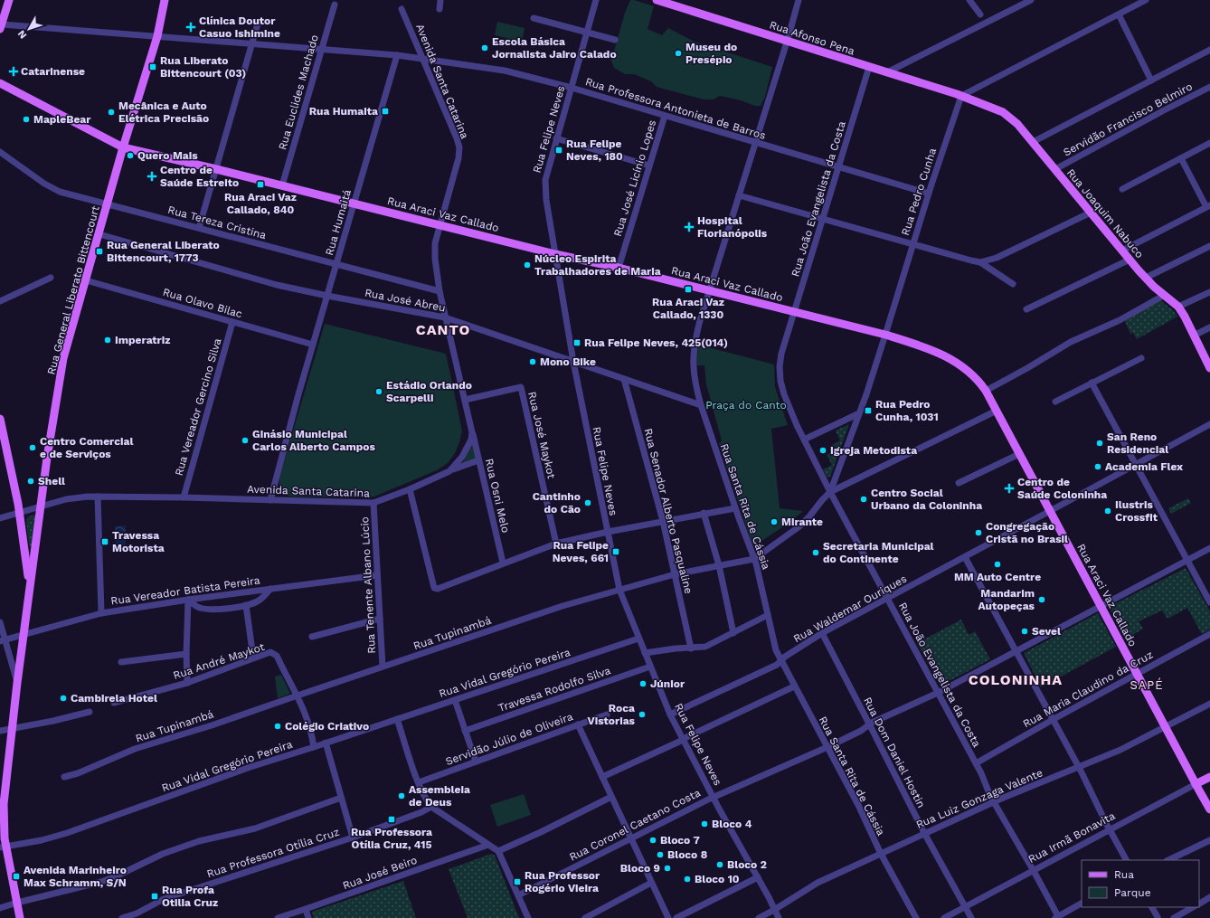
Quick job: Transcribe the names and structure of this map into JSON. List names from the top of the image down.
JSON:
{
  "streets": {
    "main road": [
      "Rua Afonso Pena",
      "Rua Joaquim Nabuco",
      "Rua Araci Vaz Callado",
      "Rua General Liberato Bittencourt",
      "Rua Irmã Bonavita"
    ],
    "street": [
      "Avenida Santa Catarina",
      "Rua Euclides Machado",
      "Rua Professora Antonieta de Barros",
      "Servidão Francisco Belmiro",
      "Rua Felipe Neves",
      "Rua José Licínio Lopes",
      "Rua Pedro Cunha",
      "Rua João Evangelista da Costa",
      "Rua Tereza Cristina",
      "Rua Humaitá",
      "Rua José Abreu",
      "Rua Olavo Bilac",
      "Rua Vereador Gercino Silva",
      "Rua José Maykot",
      "Rua Osni Melo",
      "Rua Santa Rita de Cássia",
      "Rua Senador Alberto Pasqualine",
      "Rua Tenente Albano Lúcio",
      "Rua Vereador Batista Pereira",
      "Rua Waldemar Ouriques",
      "Rua Tupinambá",
      "Rua André Maykot",
      "Rua Vidal Gregório Pereira",
      "Travessa Rodolfo Silva",
      "Rua Maria Claudino da Cruz",
      "Servidão Júlio de Oliveira",
      "Rua Dom Daniel Hostin",
      "Rua Luiz Gonzaga Valente",
      "Rua Coronel Caetano Costa",
      "Rua Professora Otília Cruz",
      "Rua José Beiro"
    ]
  },
  "crossings": [
    ["Rua Afonso Pena", "Rua Pedro Cunha"],
    ["Rua Afonso Pena", "Rua João Evangelista da Costa"],
    ["Rua Afonso Pena", "Rua Joaquim Nabuco"],
    ["Rua Afonso Pena", "Rua Santa Rita de Cássia"],
    ["Avenida Santa Catarina", "Rua Professora Antonieta de Barros"],
    ["Avenida Santa Catarina", "Rua Araci Vaz Callado"],
    ["Avenida Santa Catarina", "Rua Tereza Cristina"],
    ["Avenida Santa Catarina", "Rua Humaitá"],
    ["Avenida Santa Catarina", "Rua General Liberato Bittencourt"],
    ["Avenida Santa Catarina", "Rua José Abreu"],
    ["Avenida Santa Catarina", "Rua Vereador Gercino Silva"],
    ["Avenida Santa Catarina", "Rua José Maykot"],
    ["Avenida Santa Catarina", "Rua Osni Melo"],
    ["Avenida Santa Catarina", "Rua Tenente Albano Lúcio"],
    ["Rua Euclides Machado", "Rua Professora Antonieta de Barros"],
    ["Rua Euclides Machado", "Rua Araci Vaz Callado"],
    ["Rua Professora Antonieta de Barros", "Rua Felipe Neves"],
    ["Rua Professora Antonieta de Barros", "Rua José Licínio Lopes"],
    ["Rua Professora Antonieta de Barros", "Rua Pedro Cunha"],
    ["Rua Professora Antonieta de Barros", "Rua João Evangelista da Costa"],
    ["Rua Professora Antonieta de Barros", "Rua Humaitá"],
    ["Rua Professora Antonieta de Barros", "Rua General Liberato Bittencourt"],
    ["Rua Professora Antonieta de Barros", "Rua Santa Rita de Cássia"],
    ["Servidão Francisco Belmiro", "Rua Joaquim Nabuco"],
    ["Rua Felipe Neves", "Rua Araci Vaz Callado"],
    ["Rua Felipe Neves", "Rua José Abreu"],
    ["Rua Felipe Neves", "Rua Waldemar Ouriques"],
    ["Rua Felipe Neves", "Rua Tupinambá"],
    ["Rua Felipe Neves", "Rua Vidal Gregório Pereira"],
    ["Rua Felipe Neves", "Travessa Rodolfo Silva"],
    ["Rua Felipe Neves", "Rua Luiz Gonzaga Valente"],
    ["Rua Felipe Neves", "Rua Coronel Caetano Costa"],
    ["Rua José Licínio Lopes", "Rua Araci Vaz Callado"],
    ["Rua Pedro Cunha", "Rua João Evangelista da Costa"],
    ["Rua Pedro Cunha", "Rua Joaquim Nabuco"],
    ["Rua Pedro Cunha", "Rua Araci Vaz Callado"],
    ["Rua Pedro Cunha", "Rua Tupinambá"],
    ["Rua João Evangelista da Costa", "Rua Araci Vaz Callado"],
    ["Rua João Evangelista da Costa", "Rua Waldemar Ouriques"],
    ["Rua João Evangelista da Costa", "Rua Tupinambá"],
    ["Rua João Evangelista da Costa", "Rua Maria Claudino da Cruz"],
    ["Rua João Evangelista da Costa", "Rua Luiz Gonzaga Valente"],
    ["Rua João Evangelista da Costa", "Rua Coronel Caetano Costa"],
    ["Rua João Evangelista da Costa", "Rua Irmã Bonavita"],
    ["Rua Araci Vaz Callado", "Rua Humaitá"],
    ["Rua Araci Vaz Callado", "Rua General Liberato Bittencourt"],
    ["Rua Araci Vaz Callado", "Rua Santa Rita de Cássia"],
    ["Rua Araci Vaz Callado", "Rua Waldemar Ouriques"],
    ["Rua Araci Vaz Callado", "Rua Maria Claudino da Cruz"],
    ["Rua Araci Vaz Callado", "Rua Luiz Gonzaga Valente"],
    ["Rua Araci Vaz Callado", "Rua Coronel Caetano Costa"],
    ["Rua Araci Vaz Callado", "Rua Irmã Bonavita"],
    ["Rua Tereza Cristina", "Rua Humaitá"],
    ["Rua Tereza Cristina", "Rua General Liberato Bittencourt"],
    ["Rua Humaitá", "Rua José Abreu"],
    ["Rua Humaitá", "Rua Olavo Bilac"],
    ["Rua General Liberato Bittencourt", "Rua José Abreu"],
    ["Rua General Liberato Bittencourt", "Rua Olavo Bilac"],
    ["Rua José Abreu", "Rua Santa Rita de Cássia"],
    ["Rua José Abreu", "Rua Senador Alberto Pasqualine"],
    ["Rua Olavo Bilac", "Rua Vereador Gercino Silva"],
    ["Rua Santa Rita de Cássia", "Rua Waldemar Ouriques"],
    ["Rua Santa Rita de Cássia", "Rua Tupinambá"],
    ["Rua Santa Rita de Cássia", "Rua Luiz Gonzaga Valente"],
    ["Rua Santa Rita de Cássia", "Rua Coronel Caetano Costa"],
    ["Rua Senador Alberto Pasqualine", "Rua Tupinambá"],
    ["Rua Tenente Albano Lúcio", "Rua Vereador Batista Pereira"],
    ["Rua Tenente Albano Lúcio", "Rua Tupinambá"],
    ["Rua Waldemar Ouriques", "Rua Dom Daniel Hostin"],
    ["Rua Tupinambá", "Rua André Maykot"],
    ["Rua André Maykot", "Rua Vidal Gregório Pereira"],
    ["Rua Dom Daniel Hostin", "Rua Luiz Gonzaga Valente"],
    ["Rua Dom Daniel Hostin", "Rua Coronel Caetano Costa"],
    ["Rua Dom Daniel Hostin", "Rua Irmã Bonavita"]
  ],
  "districts": ["CANTO", "COLONINHA", "SAPÉ"],
  "parks": ["Praça do Canto"],
  "places": {
    "health": [
      "Clínica Doutor Casuo Ishimine",
      "Catarinense",
      "Centro de Saúde Estreito",
      "Hospital Florianópolis",
      "Centro de Saúde Coloninha"
    ],
    "other": [
      "Escola Básica Jornalista Jairo Calado",
      "Museu do Presépio",
      "Mecânica e Auto Elétrica Precisão",
      "MapleBear",
      "Quero Mais",
      "Núcleo Espirita Trabalhadores de Maria",
      "Imperatriz",
      "Mono Bike",
      "Estádio Orlando Scarpelli",
      "Ginásio Municipal Carlos Alberto Campos",
      "San Reno Residencial",
      "Centro Comercial e de Serviços",
      "Igreja Metodista",
      "Academia Flex",
      "Shell",
      "Centro Social Urbano da Coloninha",
      "Cantinho do Cão",
      "Ilustris Crossfit",
      "Mirante",
      "Congregação Cristã no Brasil",
      "Secretaria Municipal do Continente",
      "MM Auto Centre",
      "Mandarim Autopeças",
      "Sevel",
      "Júnior",
      "Cambirela Hotel",
      "Roca Vistorias",
      "Colégio Criativo",
      "Assembleia de Deus",
      "Bloco 4",
      "Bloco 7",
      "Bloco 8",
      "Bloco 2",
      "Bloco 9",
      "Bloco 10"
    ],
    "transit": [
      "Rua Liberato Bittencourt (03)",
      "Rua Humaita",
      "Rua Felipe Neves, 180",
      "Rua Araci Vaz Callado, 840",
      "Rua General Liberato Bittencourt, 1773",
      "Rua Araci Vaz Callado, 1330",
      "Rua Felipe Neves, 425(014)",
      "Rua Pedro Cunha, 1031",
      "Travessa Motorista",
      "Rua Felipe Neves, 661",
      "Rua Professora Otília Cruz, 415",
      "Avenida Marinheiro Max Schramm, S/N",
      "Rua Professor Rogério Vieira",
      "Rua Profa Otilia Cruz"
    ]
  },
  "legend": ["Rua", "Parque"],
  "north": "bottom left"
}
